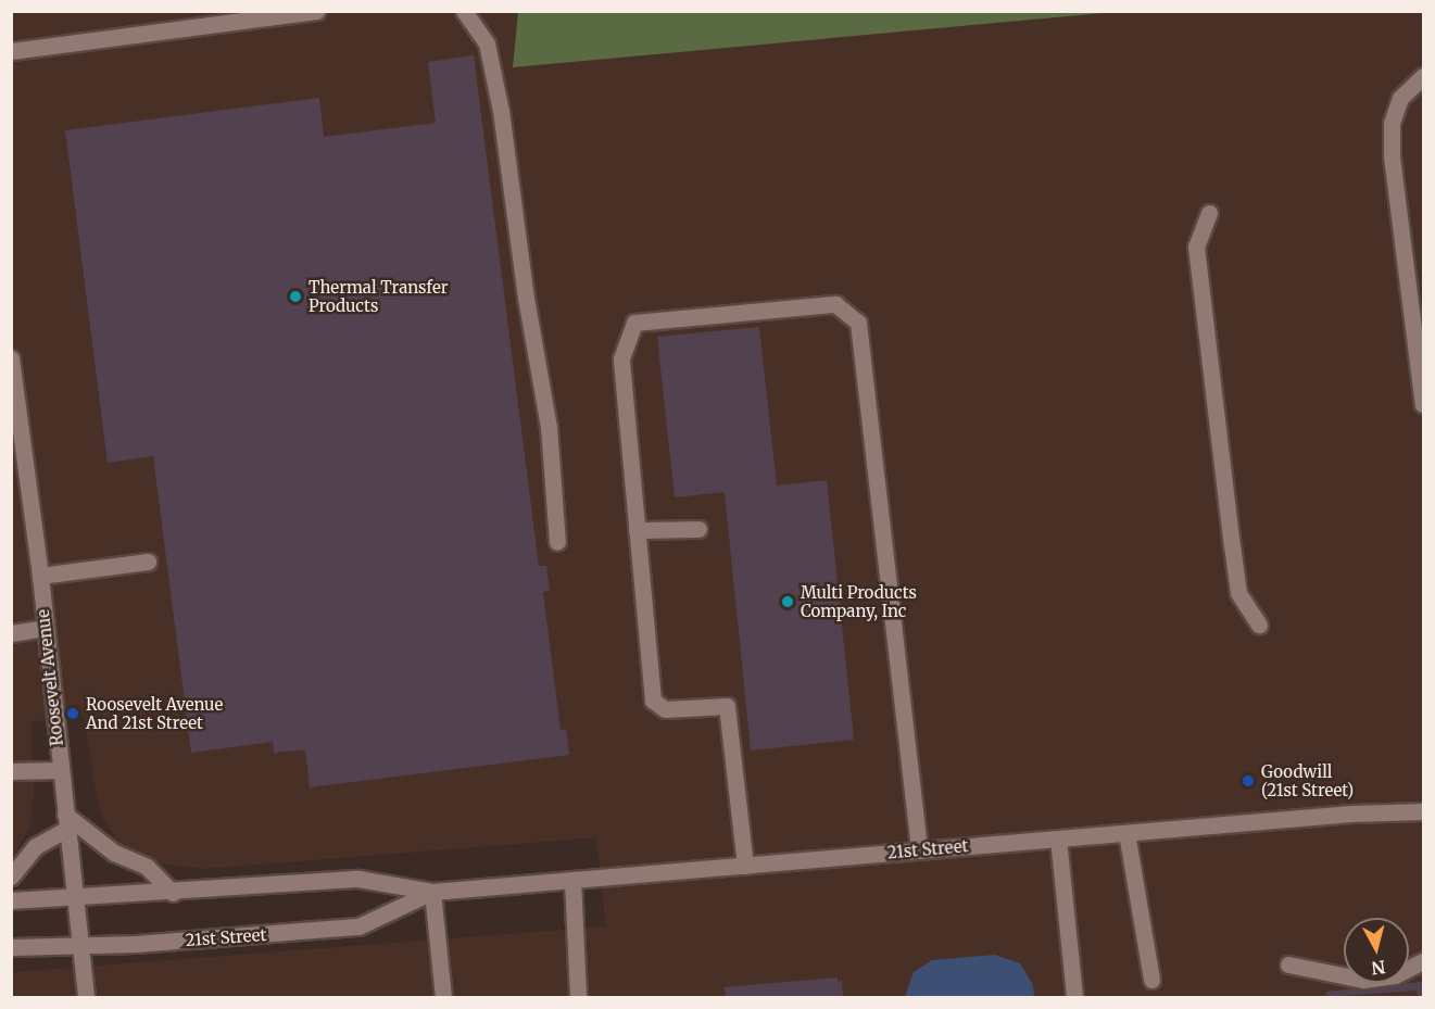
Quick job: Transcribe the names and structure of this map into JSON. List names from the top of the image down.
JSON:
{
  "streets": {
    "street": ["Roosevelt Avenue", "21st Street"]
  },
  "crossings": [
    ["Roosevelt Avenue", "21st Street"]
  ],
  "places": [
    "Thermal Transfer Products",
    "Multi Products Company, Inc",
    "Roosevelt Avenue And 21st Street",
    "Goodwill (21st Street)"
  ],
  "north": "bottom"
}
